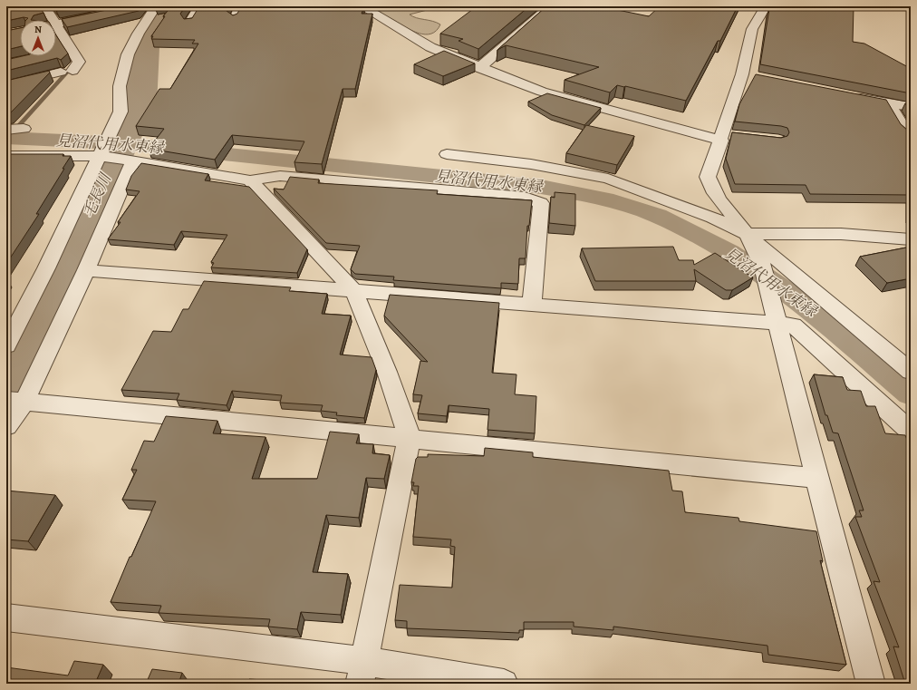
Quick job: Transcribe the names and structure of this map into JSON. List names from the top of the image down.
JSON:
{
  "water": ["見沼代用水東縁", "毛長川"],
  "north": "top"
}
